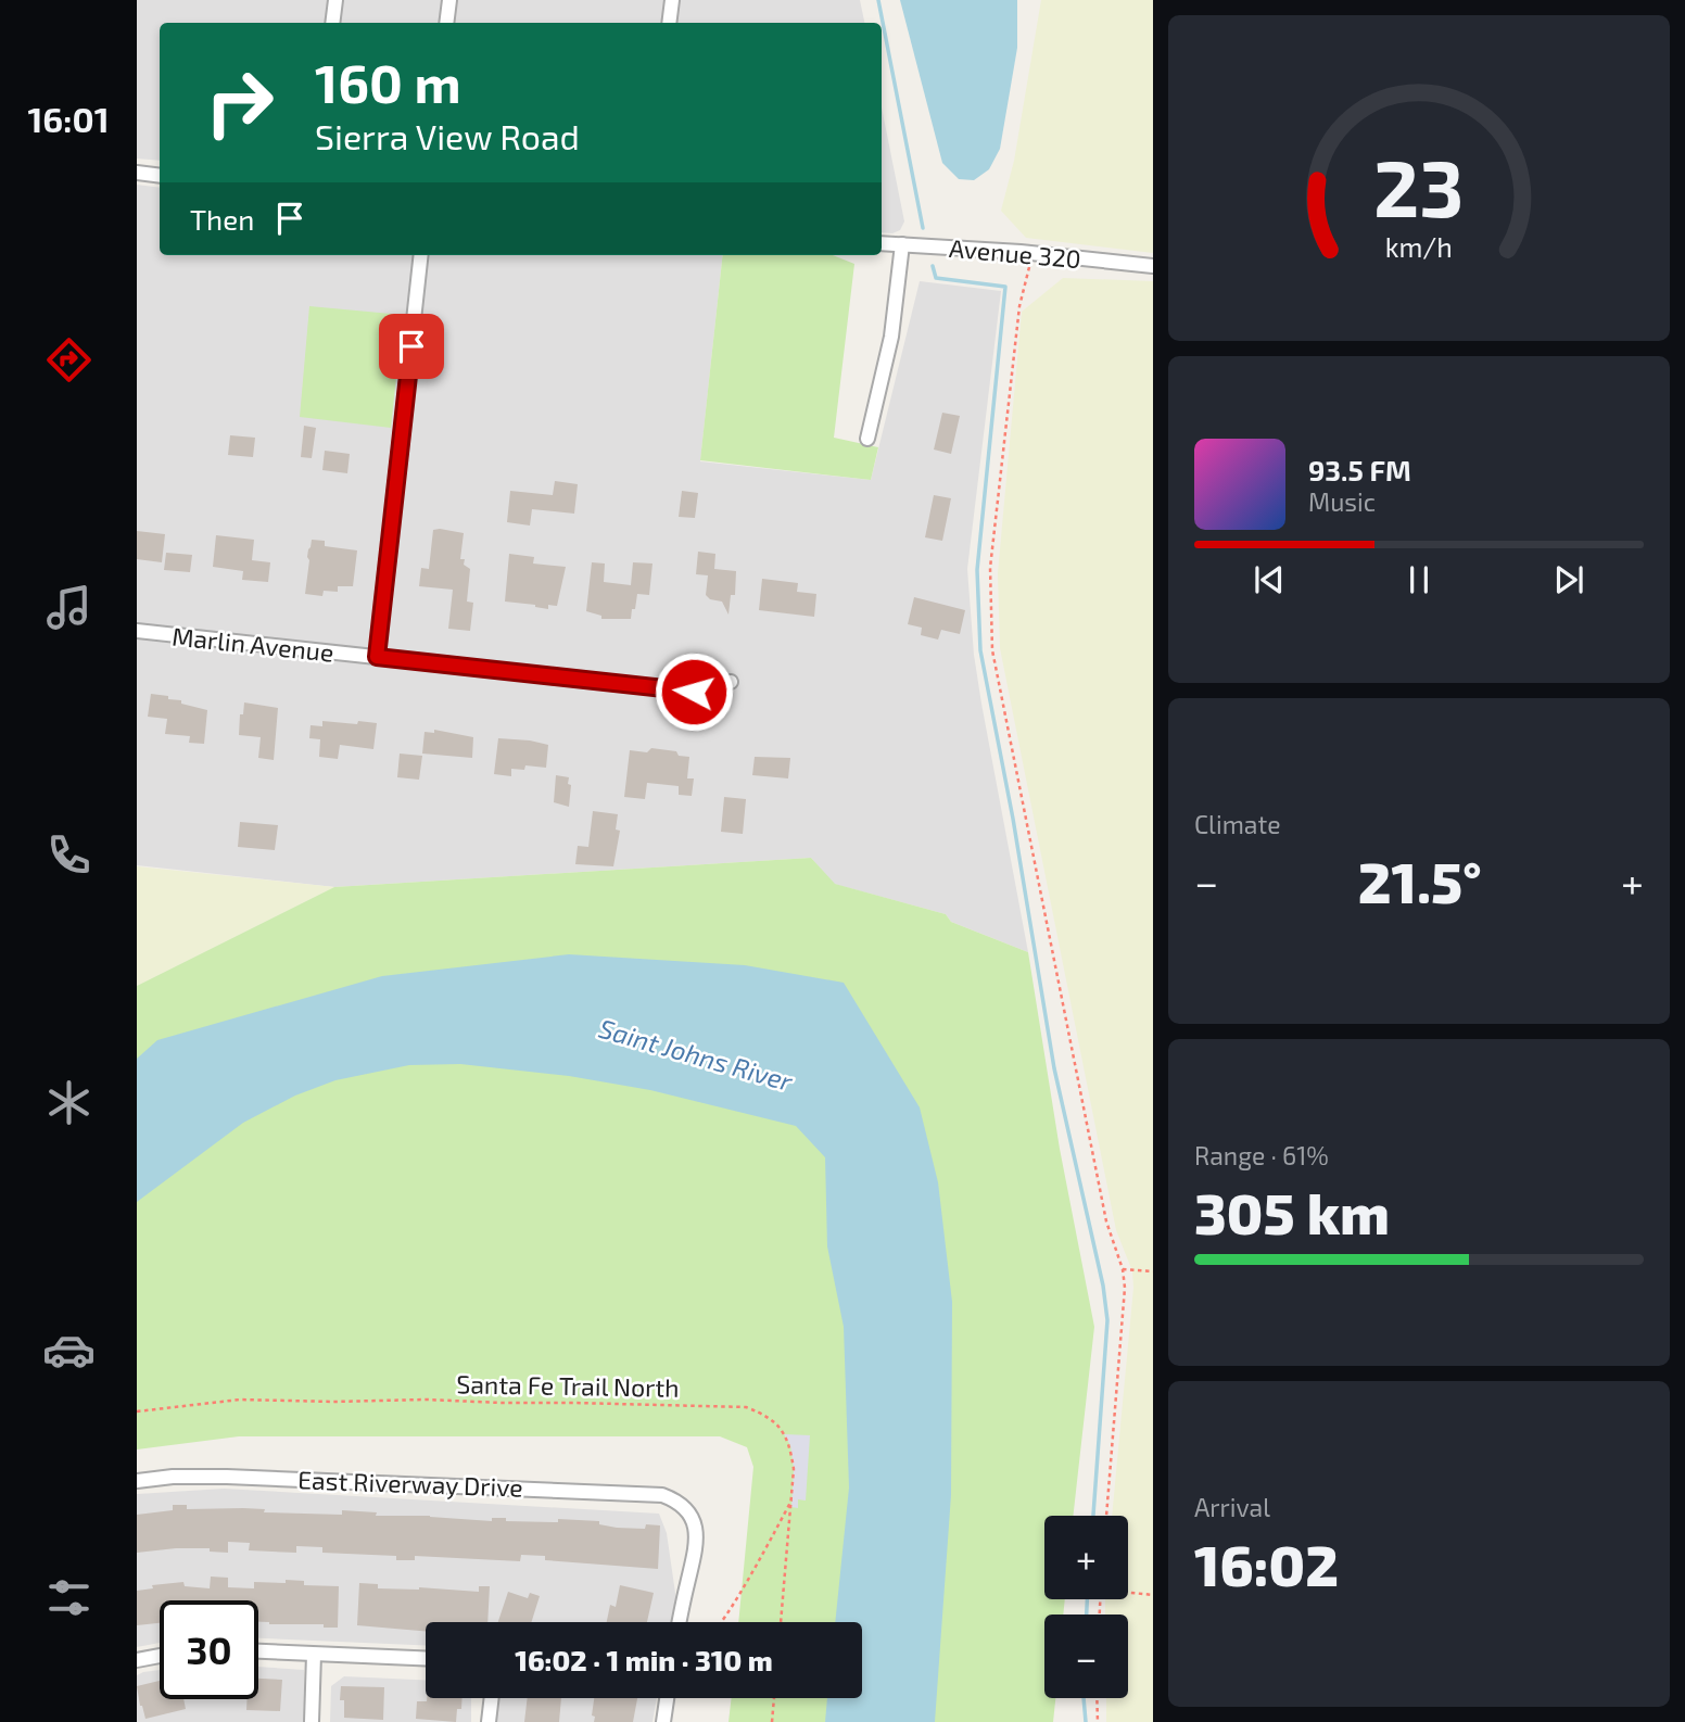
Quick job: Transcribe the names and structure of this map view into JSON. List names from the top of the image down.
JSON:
{
  "streets": {
    "street": ["Avenue 320", "Marlin Avenue", "East Riverway Drive"],
    "path": ["Santa Fe Trail North"]
  },
  "water": ["Saint Johns River"],
  "page": {
    "tabs": "16:01",
    "turn": ["160 m", "Sierra View Road"],
    "then": "Then",
    "song": ["93.5 FM", "Music"],
    "tile": [
      "Climate",
      ["Range · 61%", "305 km"],
      ["Arrival", "16:02"]
    ],
    "heat": ["−", "21.5°", "+"],
    "map_buttons": ["+", "−"],
    "limit": "30",
    "trip": "16:02 · 1 min · 310 m",
    "gauge": ["23", "km/h"]
  }
}
